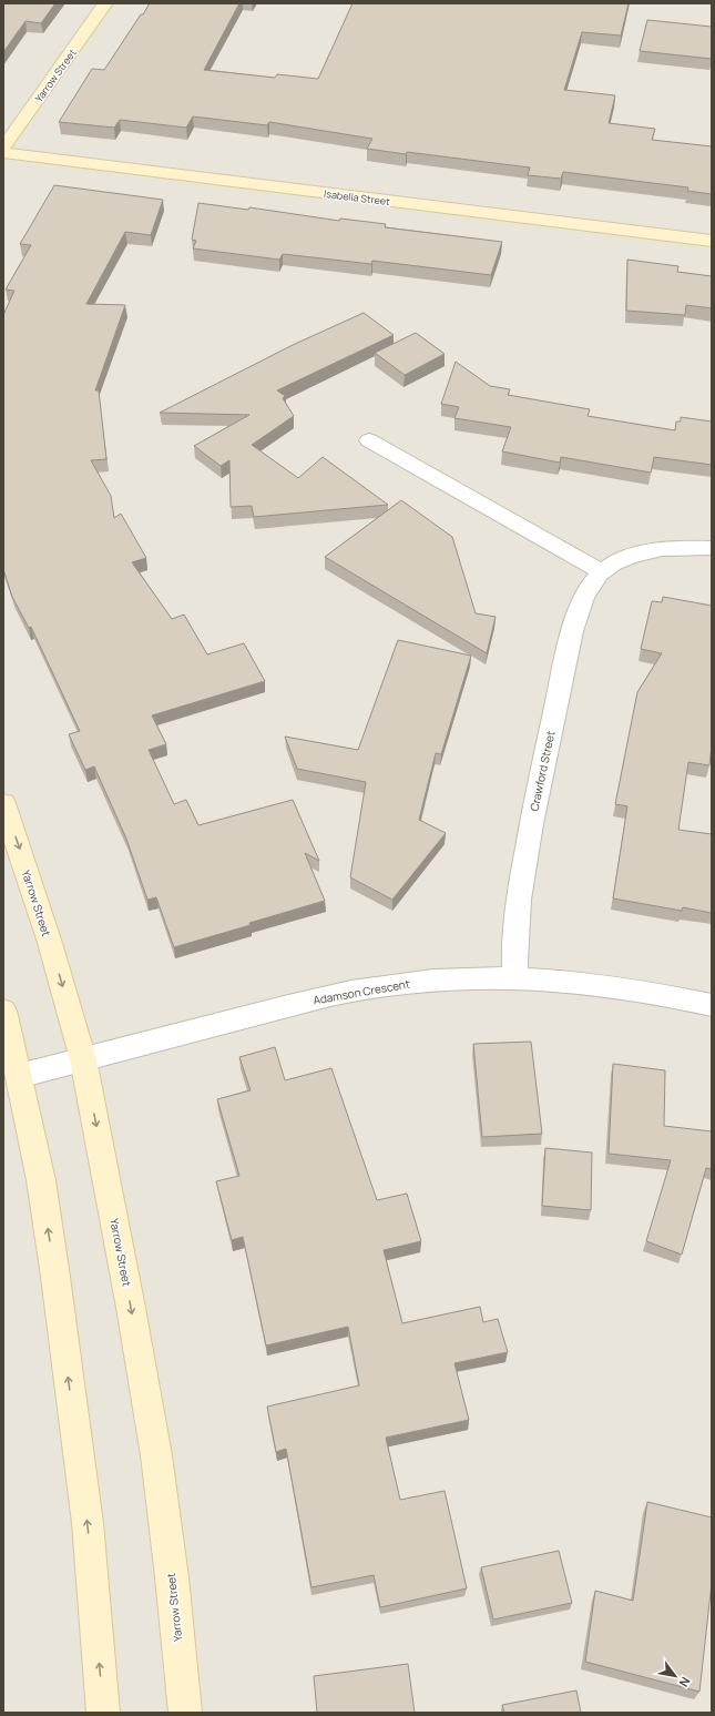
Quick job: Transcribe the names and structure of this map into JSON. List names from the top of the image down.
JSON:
{
  "streets": {
    "street": [
      "Yarrow Street",
      "Isabella Street",
      "Crawford Street",
      "Adamson Crescent"
    ]
  },
  "crossings": [
    ["Yarrow Street", "Adamson Crescent"],
    ["Crawford Street", "Adamson Crescent"]
  ],
  "north": "bottom right"
}
